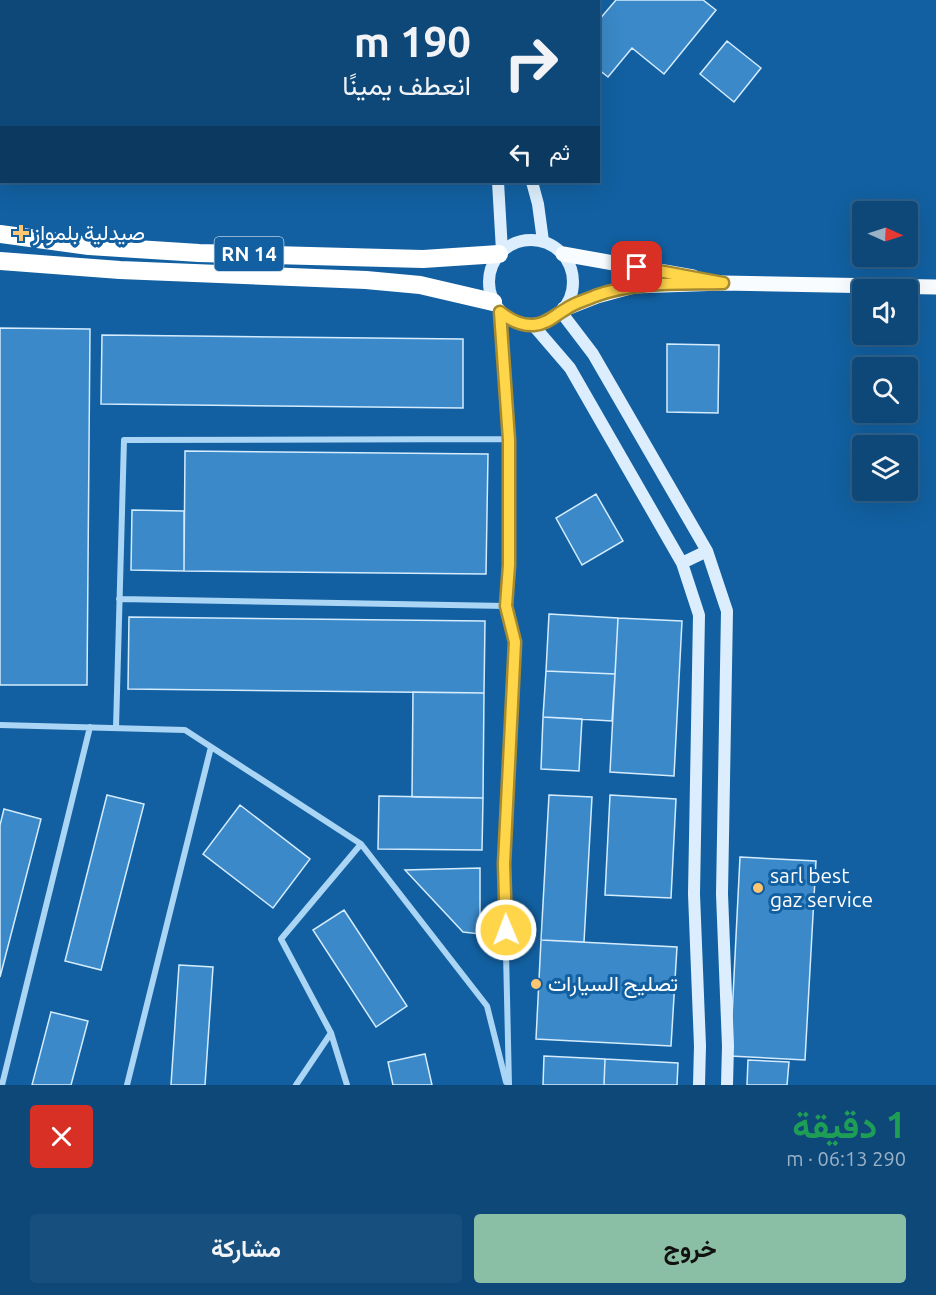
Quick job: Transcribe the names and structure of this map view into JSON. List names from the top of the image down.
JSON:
{
  "streets": {
    "highway": ["RN 14"]
  },
  "places": {
    "health": ["صيدلية بلمواز"],
    "other": ["sarl best gaz service", "تصليح السيارات"]
  },
  "north": "right",
  "page": {
    "turn": ["190 m", "انعطف يمينًا"],
    "then": "ثم",
    "heading": ["1 دقيقة", "290 m · 06:13"],
    "buttons": ["خروج", "مشاركة"]
  }
}
